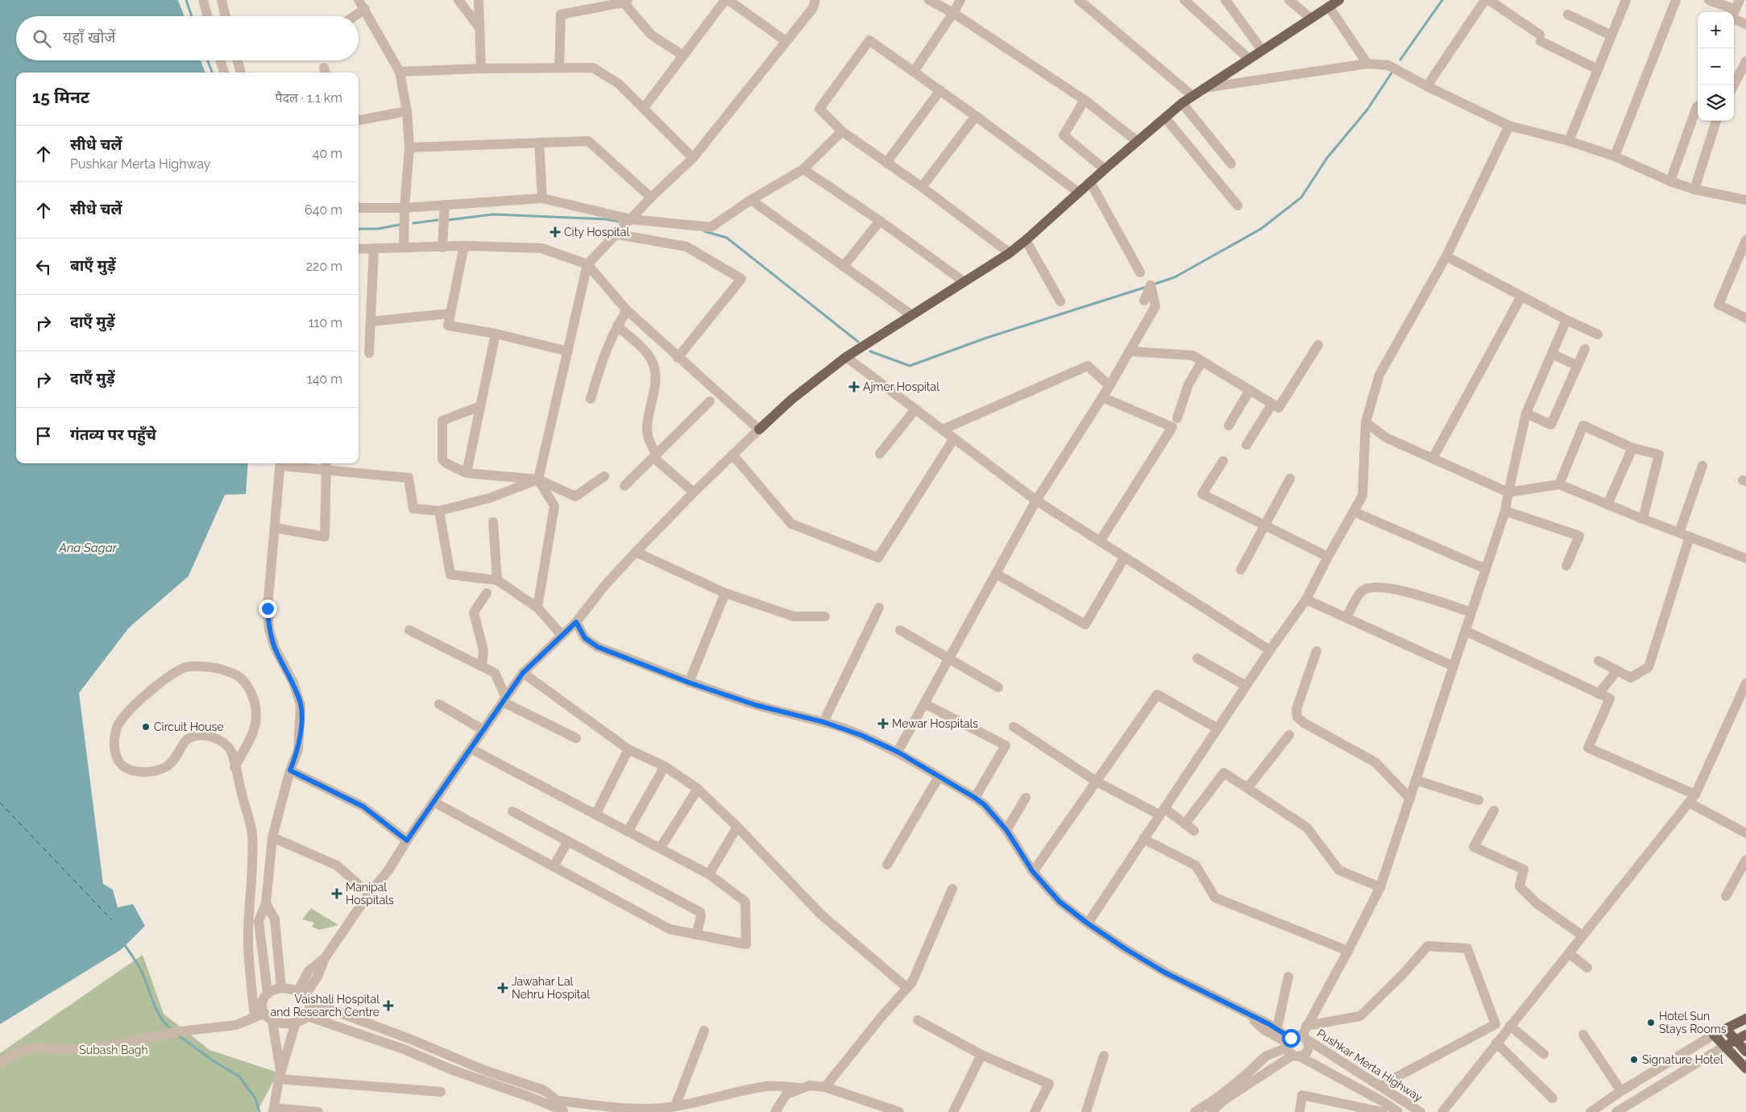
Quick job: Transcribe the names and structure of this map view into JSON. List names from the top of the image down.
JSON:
{
  "streets": {
    "street": ["Pushkar Merta Highway"]
  },
  "water": ["Ana Sagar"],
  "parks": ["Subash Bagh"],
  "places": {
    "health": [
      "City Hospital",
      "Ajmer Hospital",
      "Mewar Hospitals",
      "Manipal Hospitals",
      "Jawahar Lal Nehru Hospital",
      "Vaishali Hospital and Research Centre"
    ],
    "other": ["Circuit House", "Hotel Sun Stays Rooms", "Signature Hotel"]
  },
  "page": {
    "map_buttons": ["+", "−"],
    "search": "यहाँ खोजें",
    "heading": ["15 मिनट", "पैदल · 1.1 km"],
    "list": [
      ["सीधे चलें", "Pushkar Merta Highway", "40 m"],
      ["सीधे चलें", "640 m"],
      ["बाएँ मुड़ें", "220 m"],
      ["दाएँ मुड़ें", "110 m"],
      ["दाएँ मुड़ें", "140 m"],
      "गंतव्य पर पहुँचे"
    ]
  }
}
